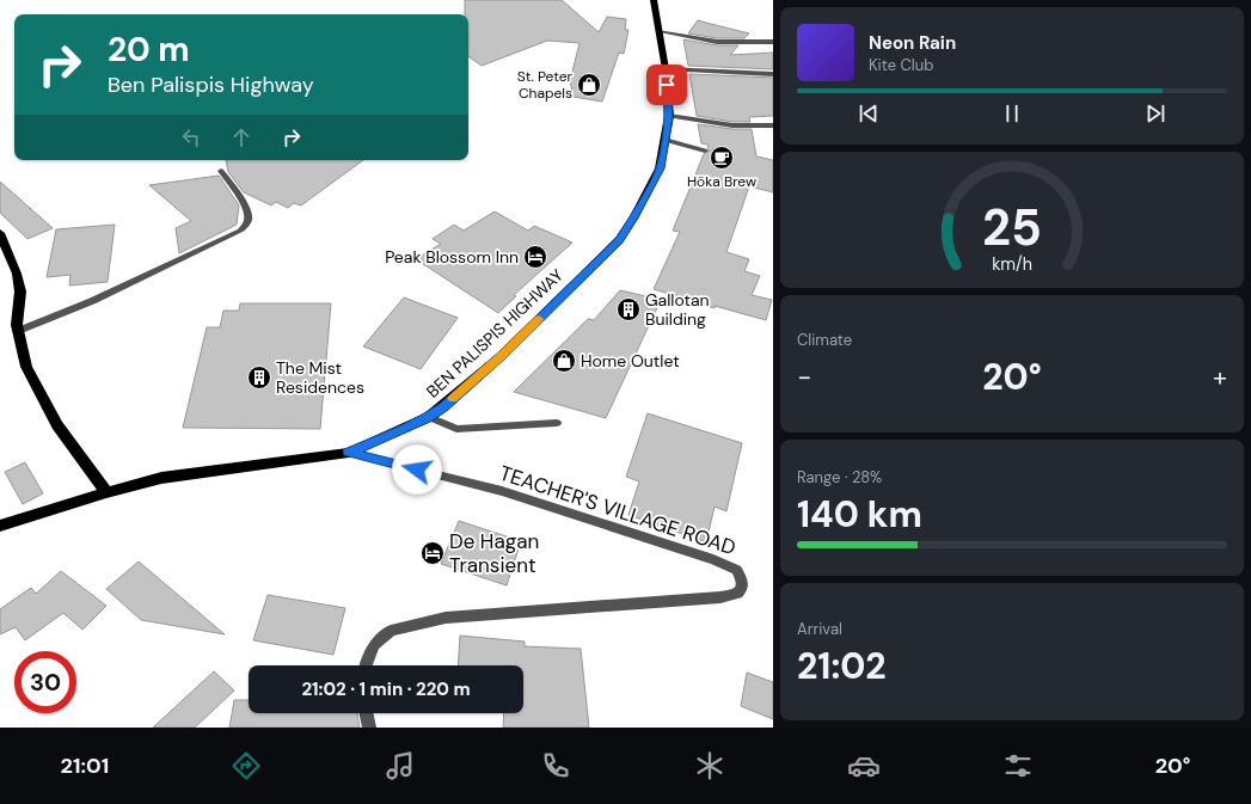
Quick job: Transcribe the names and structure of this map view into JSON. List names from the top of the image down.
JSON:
{
  "streets": {
    "main road": ["BEN PALISPIS HIGHWAY"],
    "street": ["TEACHER'S VILLAGE ROAD"]
  },
  "crossings": [
    ["BEN PALISPIS HIGHWAY", "TEACHER'S VILLAGE ROAD"]
  ],
  "places": {
    "shop": ["St. Peter Chapels", "Home Outlet"],
    "cafe": ["Hōka Brew"],
    "hotel": ["Peak Blossom Inn", "De Hagan Transient"],
    "building": ["Gallotan Building", "The Mist Residences"]
  },
  "page": {
    "turn": ["20 m", "Ben Palispis Highway"],
    "song": ["Neon Rain", "Kite Club"],
    "tile": [
      "Climate",
      ["Range · 28%", "140 km"],
      ["Arrival", "21:02"]
    ],
    "heat": ["−", "20°", "+"],
    "limit": "30",
    "trip": "21:02 · 1 min · 220 m",
    "tabs": ["21:01", "20°"],
    "gauge": ["25", "km/h"]
  }
}
